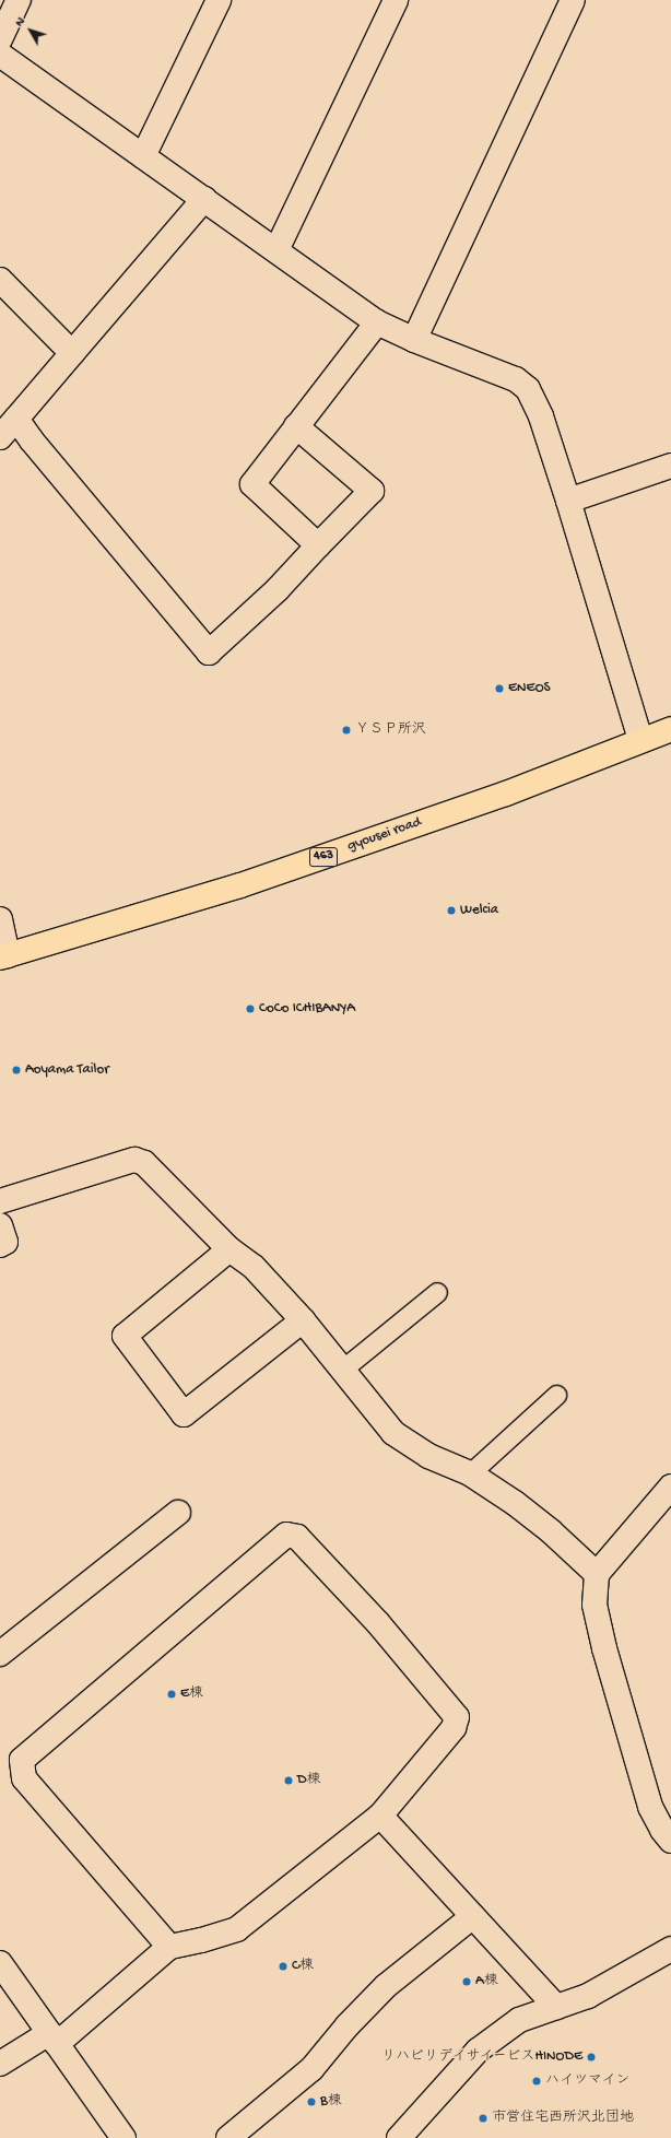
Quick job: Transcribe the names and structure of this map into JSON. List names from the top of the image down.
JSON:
{
  "streets": {
    "highway": ["gyousei road", "463"]
  },
  "crossings": [
    ["gyousei road", "463"]
  ],
  "places": [
    "ENEOS",
    "ＹＳＰ所沢",
    "Welcia",
    "CoCo ICHIBANYA",
    "Aoyama Tailor",
    "E棟",
    "D棟",
    "C棟",
    "A棟",
    "リハビリデイサイービスHINODE",
    "ハイツマイン",
    "B棟",
    "市営住宅西所沢北団地"
  ],
  "north": "top left"
}
